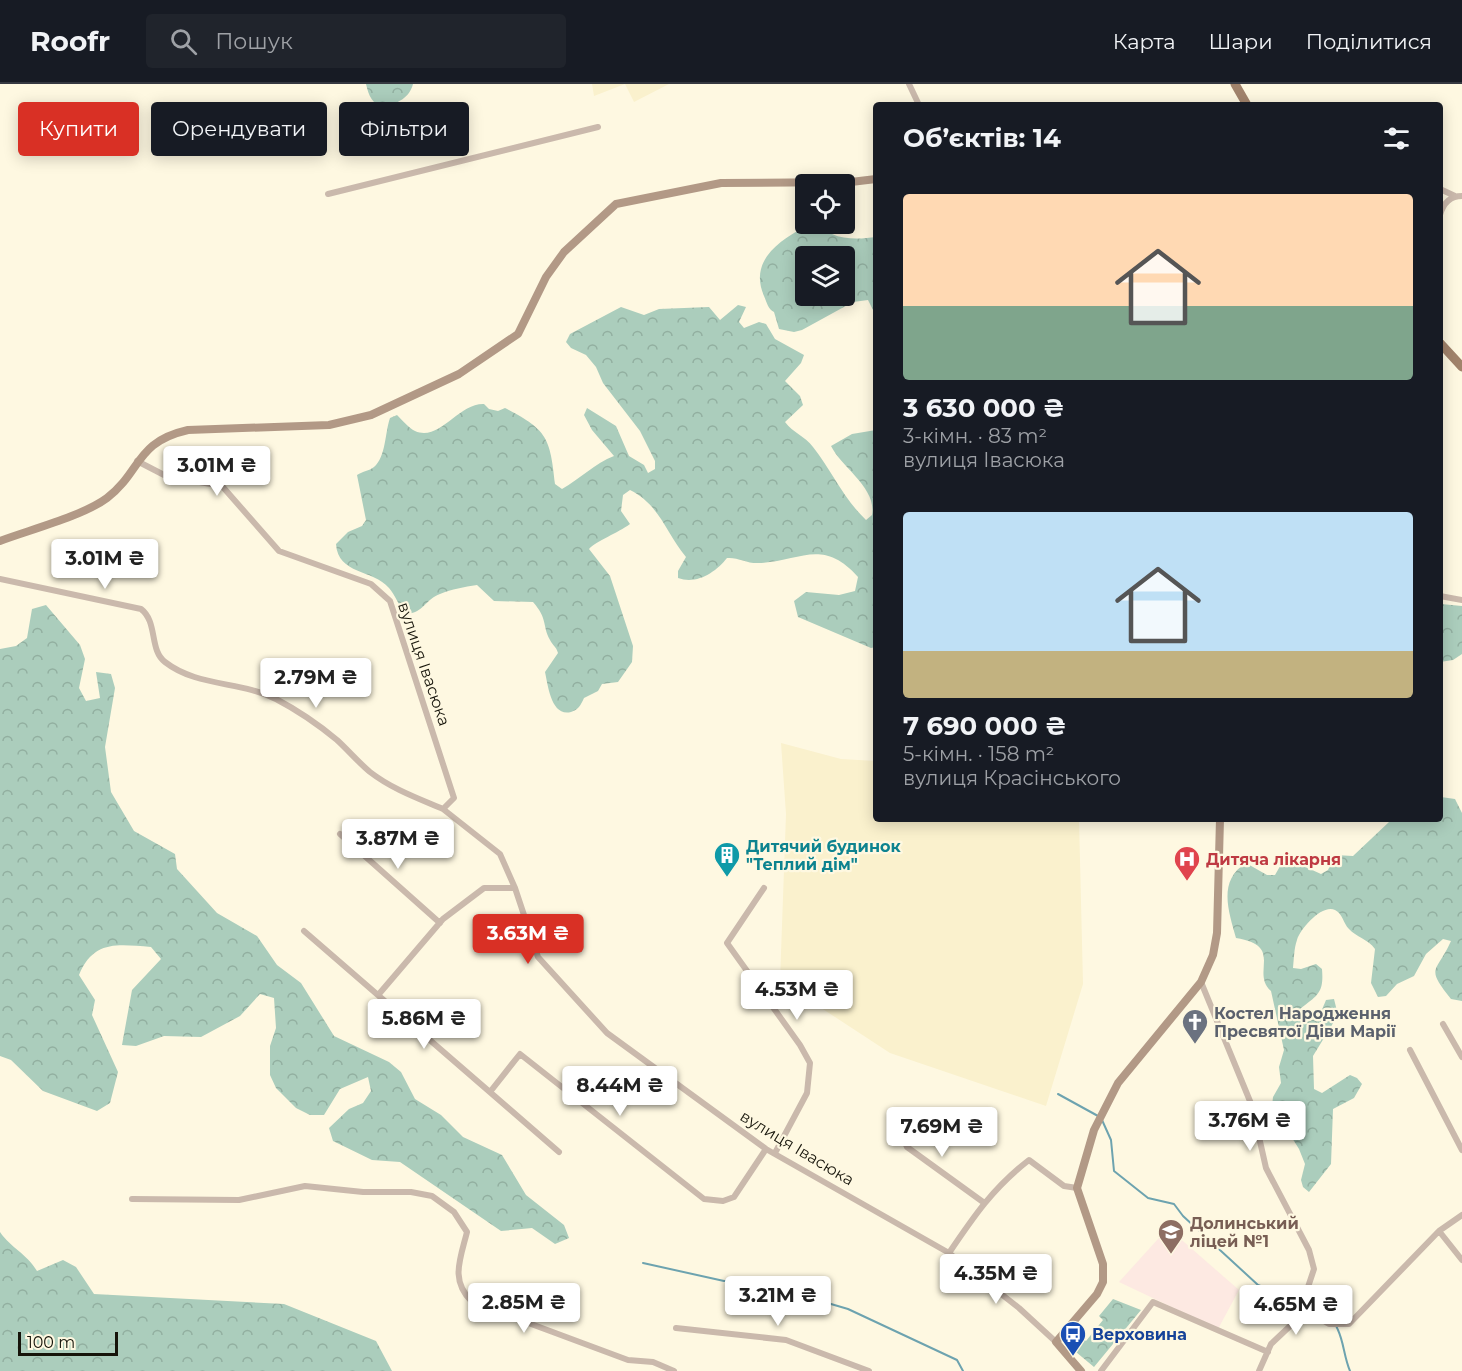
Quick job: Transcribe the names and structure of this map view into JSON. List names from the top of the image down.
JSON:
{
  "streets": {
    "street": ["вулиця Івасюка"]
  },
  "places": {
    "building": ["Дитячий будинок \"Теплий дім\""],
    "hospital": ["Дитяча лікарня"],
    "church": ["Костел Народження Пресвятої Діви Марії"],
    "school or university": ["Долинський ліцей №1"],
    "bus stop": ["Верховина"]
  },
  "scale_bar": "100 m",
  "page": {
    "header": "Roofr",
    "search": "Пошук",
    "nav": ["Карта", "Шари", "Поділитися"],
    "chip": ["Купити", "Орендувати", "Фільтри"],
    "heading": "Об’єктів: 14",
    "list": [
      {
        "name": "3 630 000 ₴",
        "note": "3-кімн. · 83 m² · вулиця Івасюка"
      },
      {
        "name": "7 690 000 ₴",
        "note": "5-кімн. · 158 m² · вулиця Красінського"
      }
    ],
    "price": [
      "3.01M ₴",
      "3.01M ₴",
      "2.79M ₴",
      "3.87M ₴",
      "3.63M ₴",
      "4.53M ₴",
      "5.86M ₴",
      "8.44M ₴",
      "3.76M ₴",
      "7.69M ₴",
      "4.35M ₴",
      "3.21M ₴",
      "2.85M ₴",
      "4.65M ₴"
    ],
    "scale": "100 m"
  }
}
